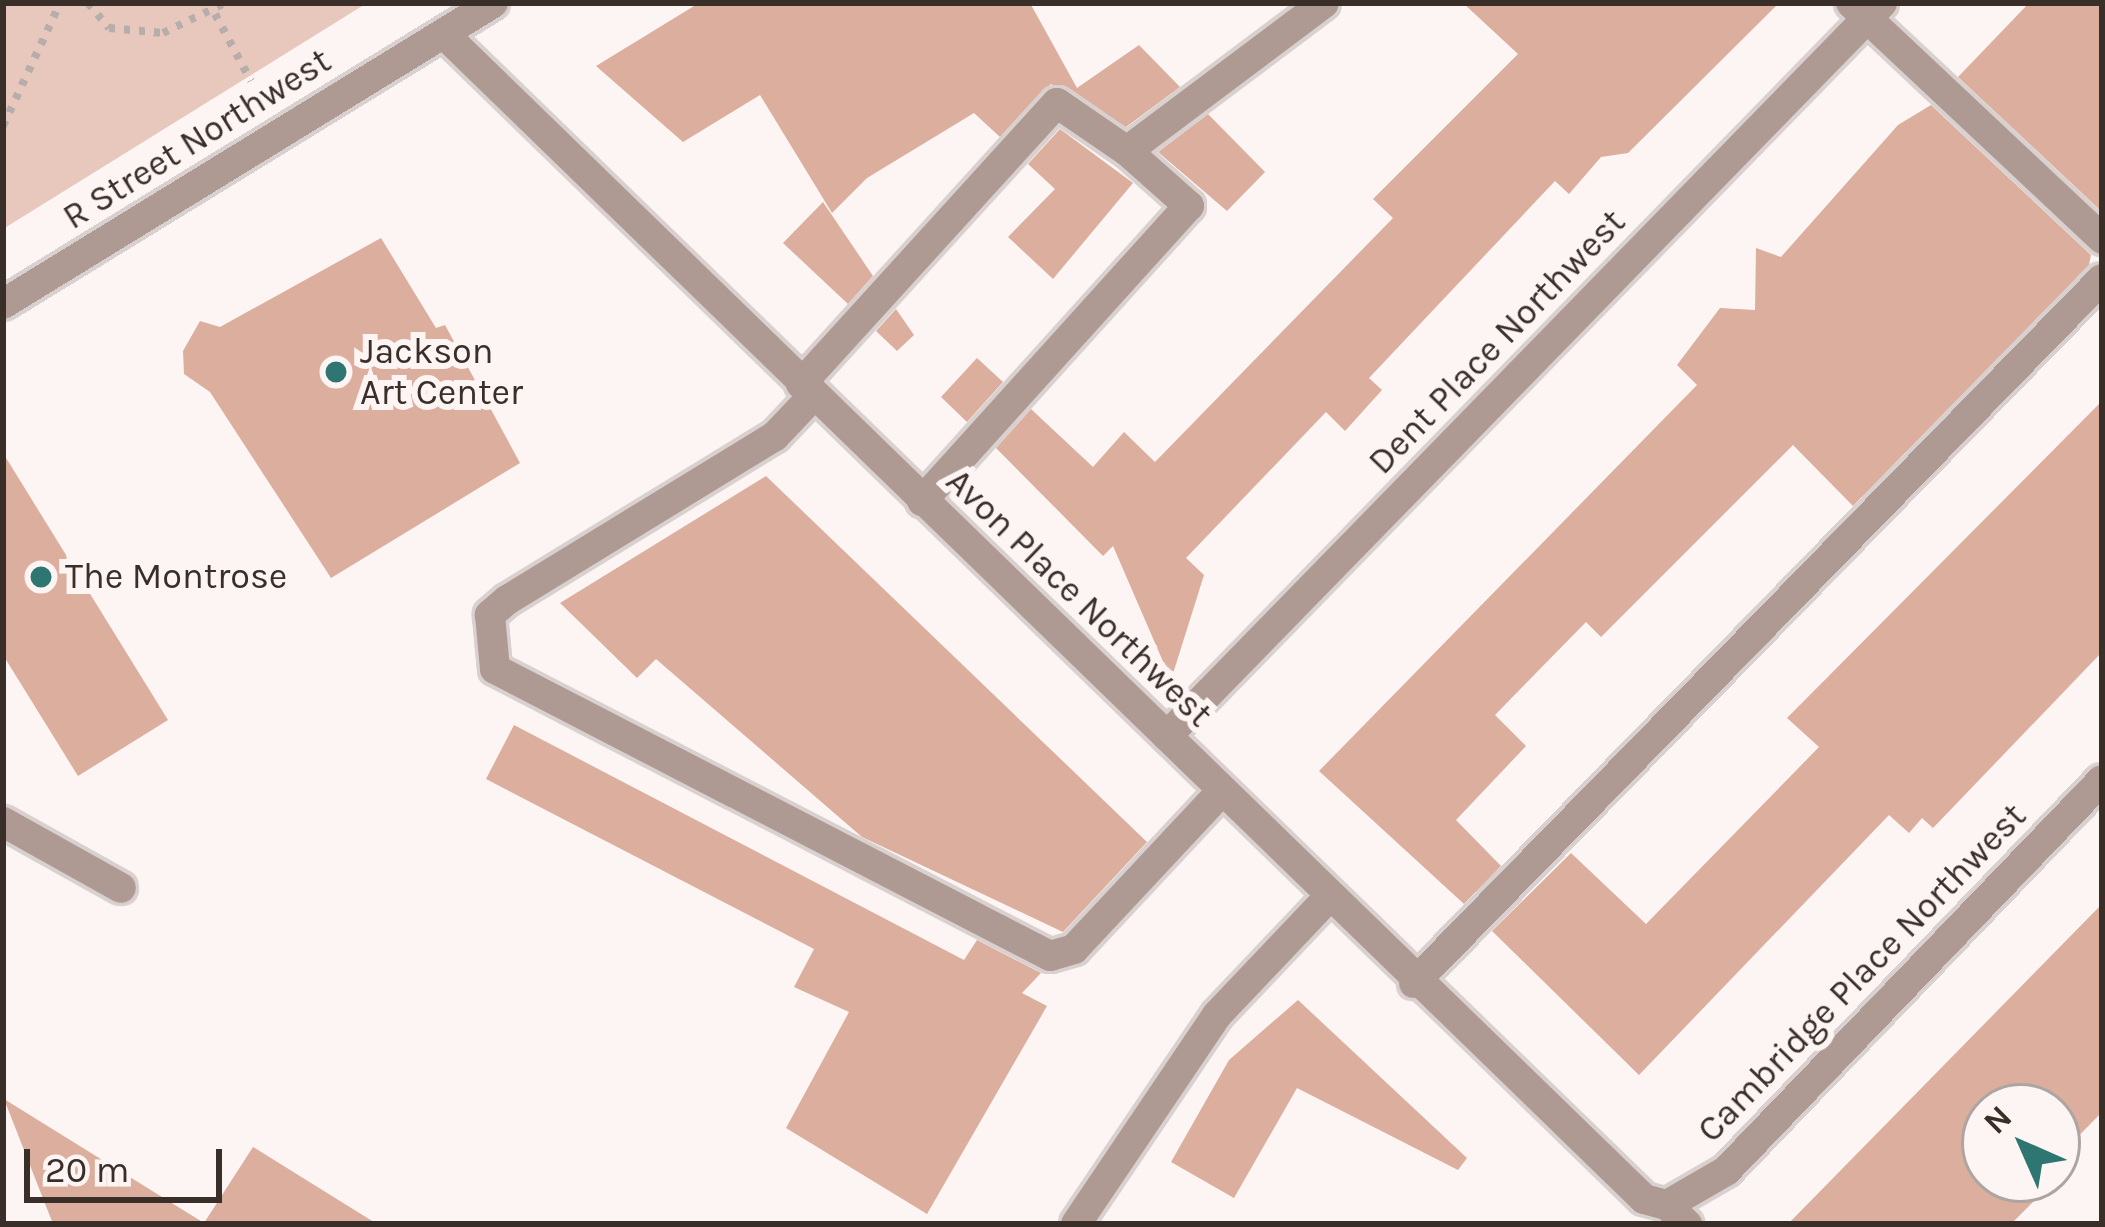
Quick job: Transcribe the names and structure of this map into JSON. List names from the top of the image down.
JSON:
{
  "streets": {
    "street": [
      "R Street Northwest",
      "Dent Place Northwest",
      "Avon Place Northwest",
      "Cambridge Place Northwest"
    ]
  },
  "crossings": [
    ["R Street Northwest", "Avon Place Northwest"],
    ["Dent Place Northwest", "Avon Place Northwest"],
    ["Avon Place Northwest", "Cambridge Place Northwest"]
  ],
  "places": ["Jackson Art Center", "The Montrose"],
  "scale_bar": "20 m",
  "north": "top left"
}
